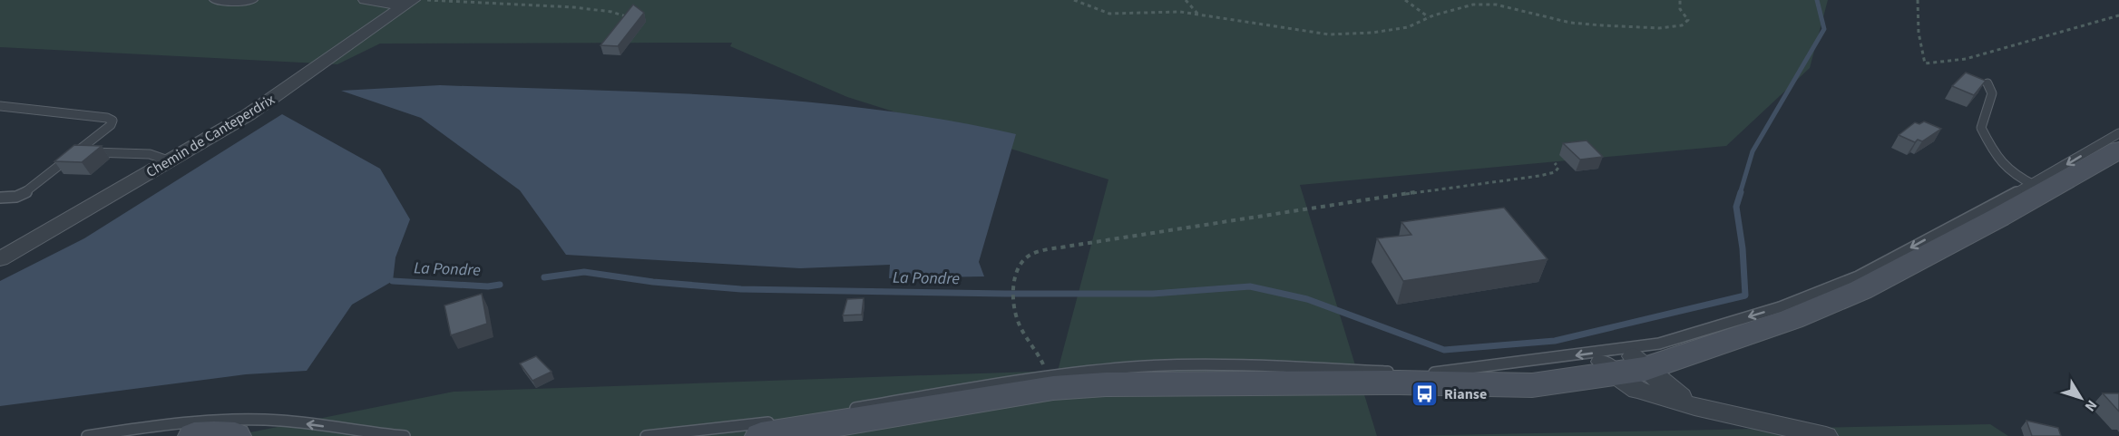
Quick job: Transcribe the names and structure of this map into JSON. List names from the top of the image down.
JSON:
{
  "streets": {
    "street": ["Chemin de Canteperdrix"]
  },
  "water": ["La Pondre"],
  "places": {
    "bus stop": ["Rianse"]
  },
  "north": "bottom right"
}
